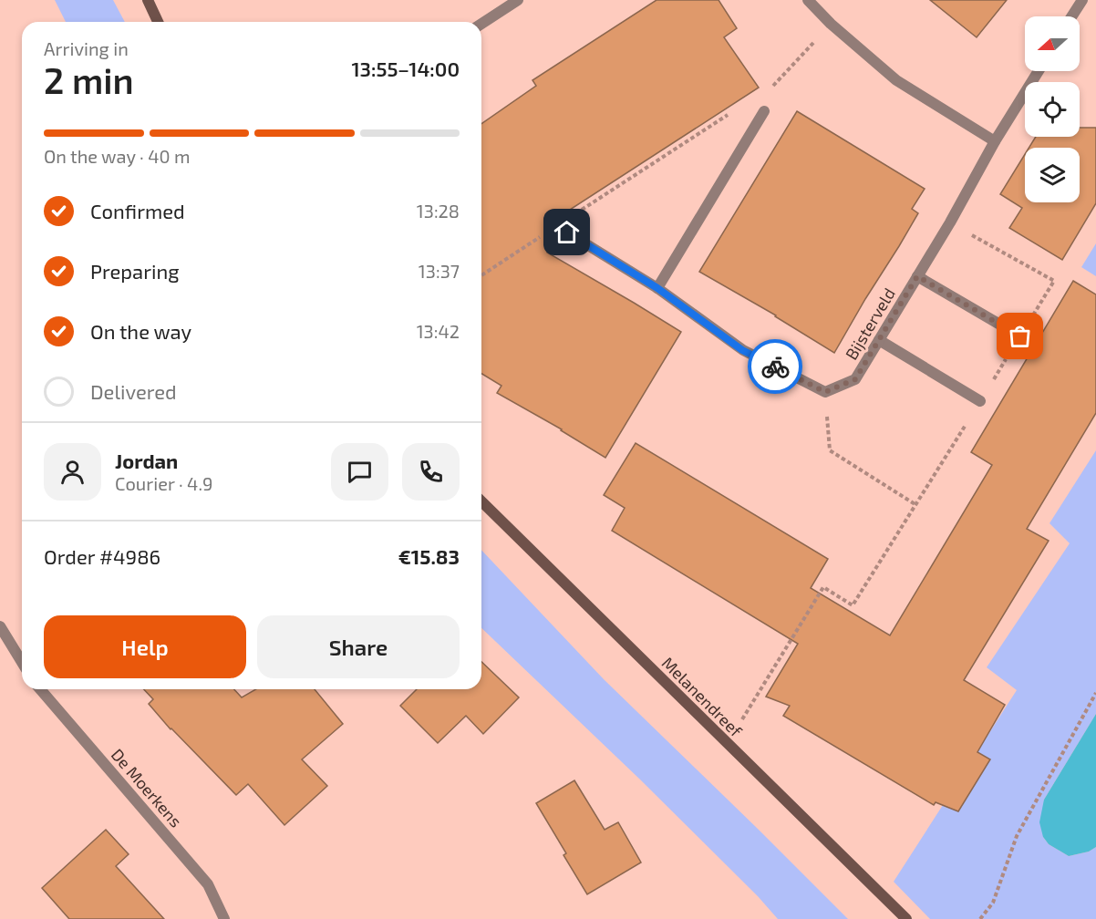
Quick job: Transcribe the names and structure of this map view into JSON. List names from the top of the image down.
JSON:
{
  "streets": {
    "street": ["Bijsterveld", "Melanendreef", "De Moerkens"]
  },
  "north": "left",
  "page": {
    "heading": ["2 min", "Arriving in", "13:55–14:00"],
    "panel": [
      "Jordan",
      "Courier · 4.9",
      "Order #4986",
      "€15.83"
    ],
    "bar": "On the way · 40 m",
    "list": [
      ["Confirmed", "13:28"],
      ["Preparing", "13:37"],
      ["On the way", "13:42"],
      "Delivered"
    ],
    "buttons": ["Help", "Share"]
  }
}
